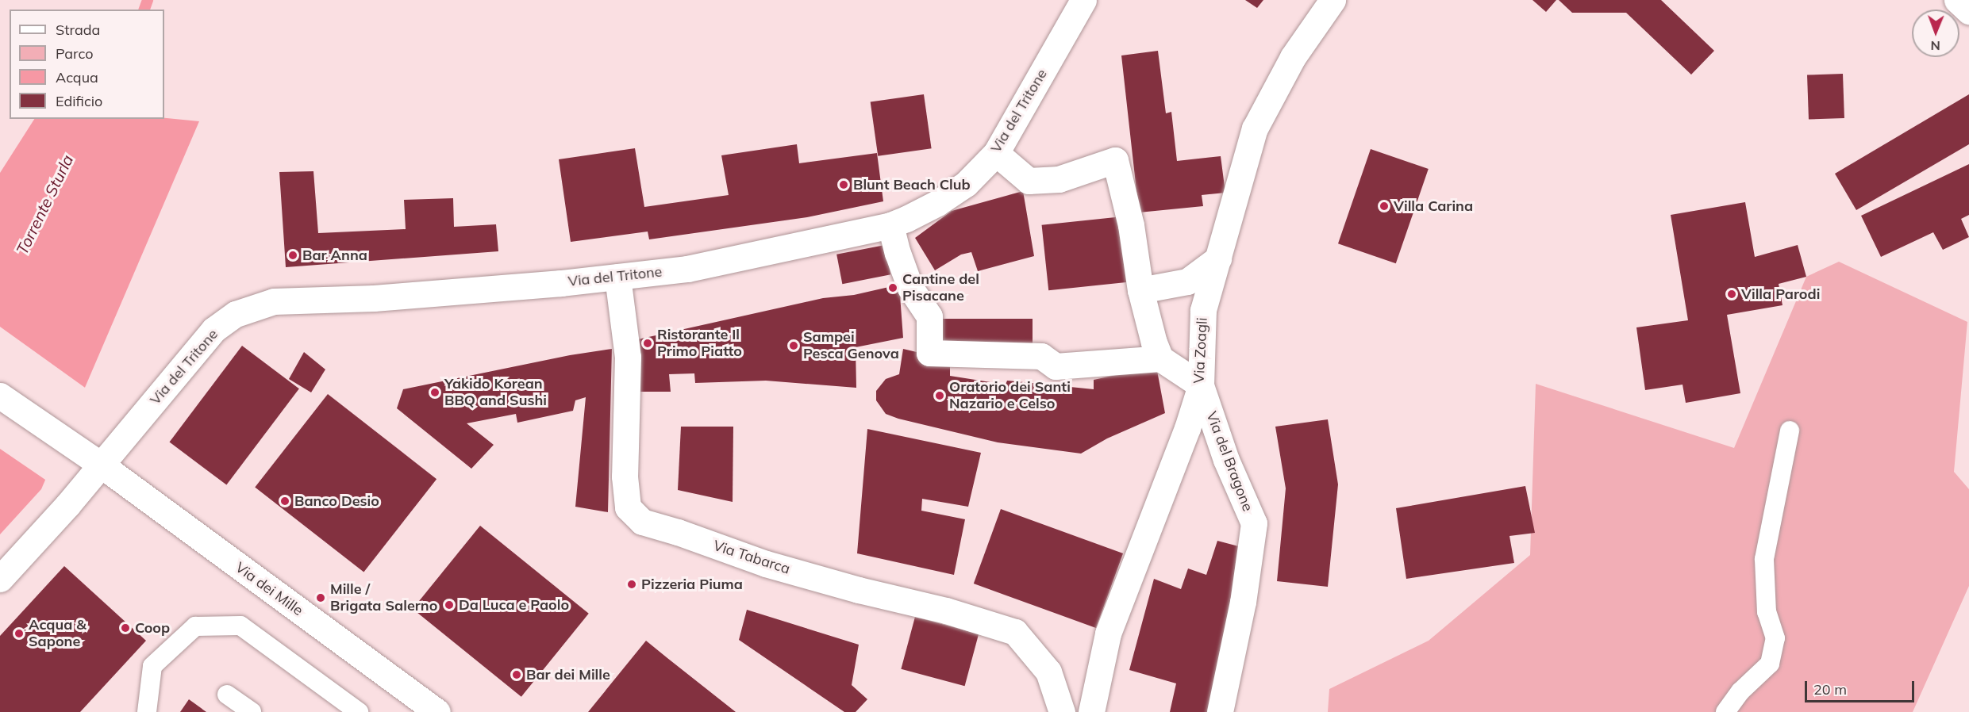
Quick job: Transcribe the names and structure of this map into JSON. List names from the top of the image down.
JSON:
{
  "streets": {
    "street": [
      "Via del Tritone",
      "Via Zoagli",
      "Via del Bragone",
      "Via Tabarca",
      "Via dei Mille"
    ]
  },
  "crossings": [
    ["Via del Tritone", "Via Tabarca"],
    ["Via del Tritone", "Via dei Mille"],
    ["Via Zoagli", "Via del Bragone"]
  ],
  "water": ["Torrente Sturla"],
  "places": [
    "Blunt Beach Club",
    "Villa Carina",
    "Bar Anna",
    "Cantine del Pisacane",
    "Villa Parodi",
    "Ristorante Il Primo Piatto",
    "Sampei Pesca Genova",
    "Yakido Korean BBQ and Sushi",
    "Oratorio dei Santi Nazario e Celso",
    "Banco Desio",
    "Pizzeria Piuma",
    "Mille / Brigata Salerno",
    "Da Luca e Paolo",
    "Coop",
    "Acqua & Sapone",
    "Bar dei Mille"
  ],
  "legend": [
    "Strada",
    "Parco",
    "Acqua",
    "Edificio"
  ],
  "scale_bar": "20 m",
  "north": "bottom"
}
